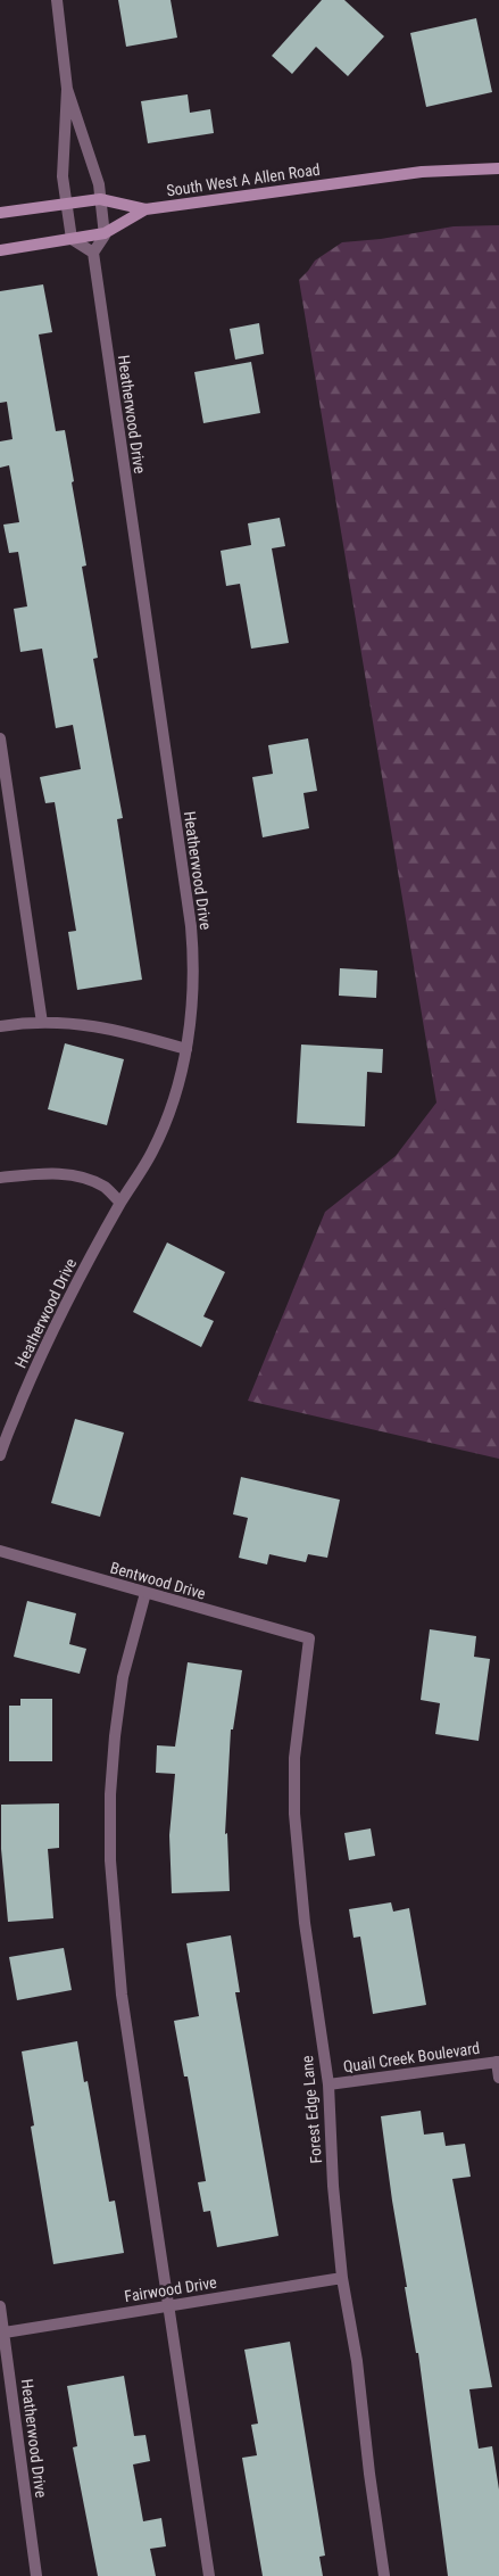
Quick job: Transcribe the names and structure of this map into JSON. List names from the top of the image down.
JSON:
{
  "streets": {
    "street": [
      "South West A Allen Road",
      "Heatherwood Drive",
      "Bentwood Drive",
      "Quail Creek Boulevard",
      "Forest Edge Lane",
      "Fairwood Drive"
    ]
  },
  "crossings": [
    ["Heatherwood Drive", "Fairwood Drive"],
    ["Bentwood Drive", "Forest Edge Lane"],
    ["Quail Creek Boulevard", "Forest Edge Lane"],
    ["Forest Edge Lane", "Fairwood Drive"]
  ]
}
